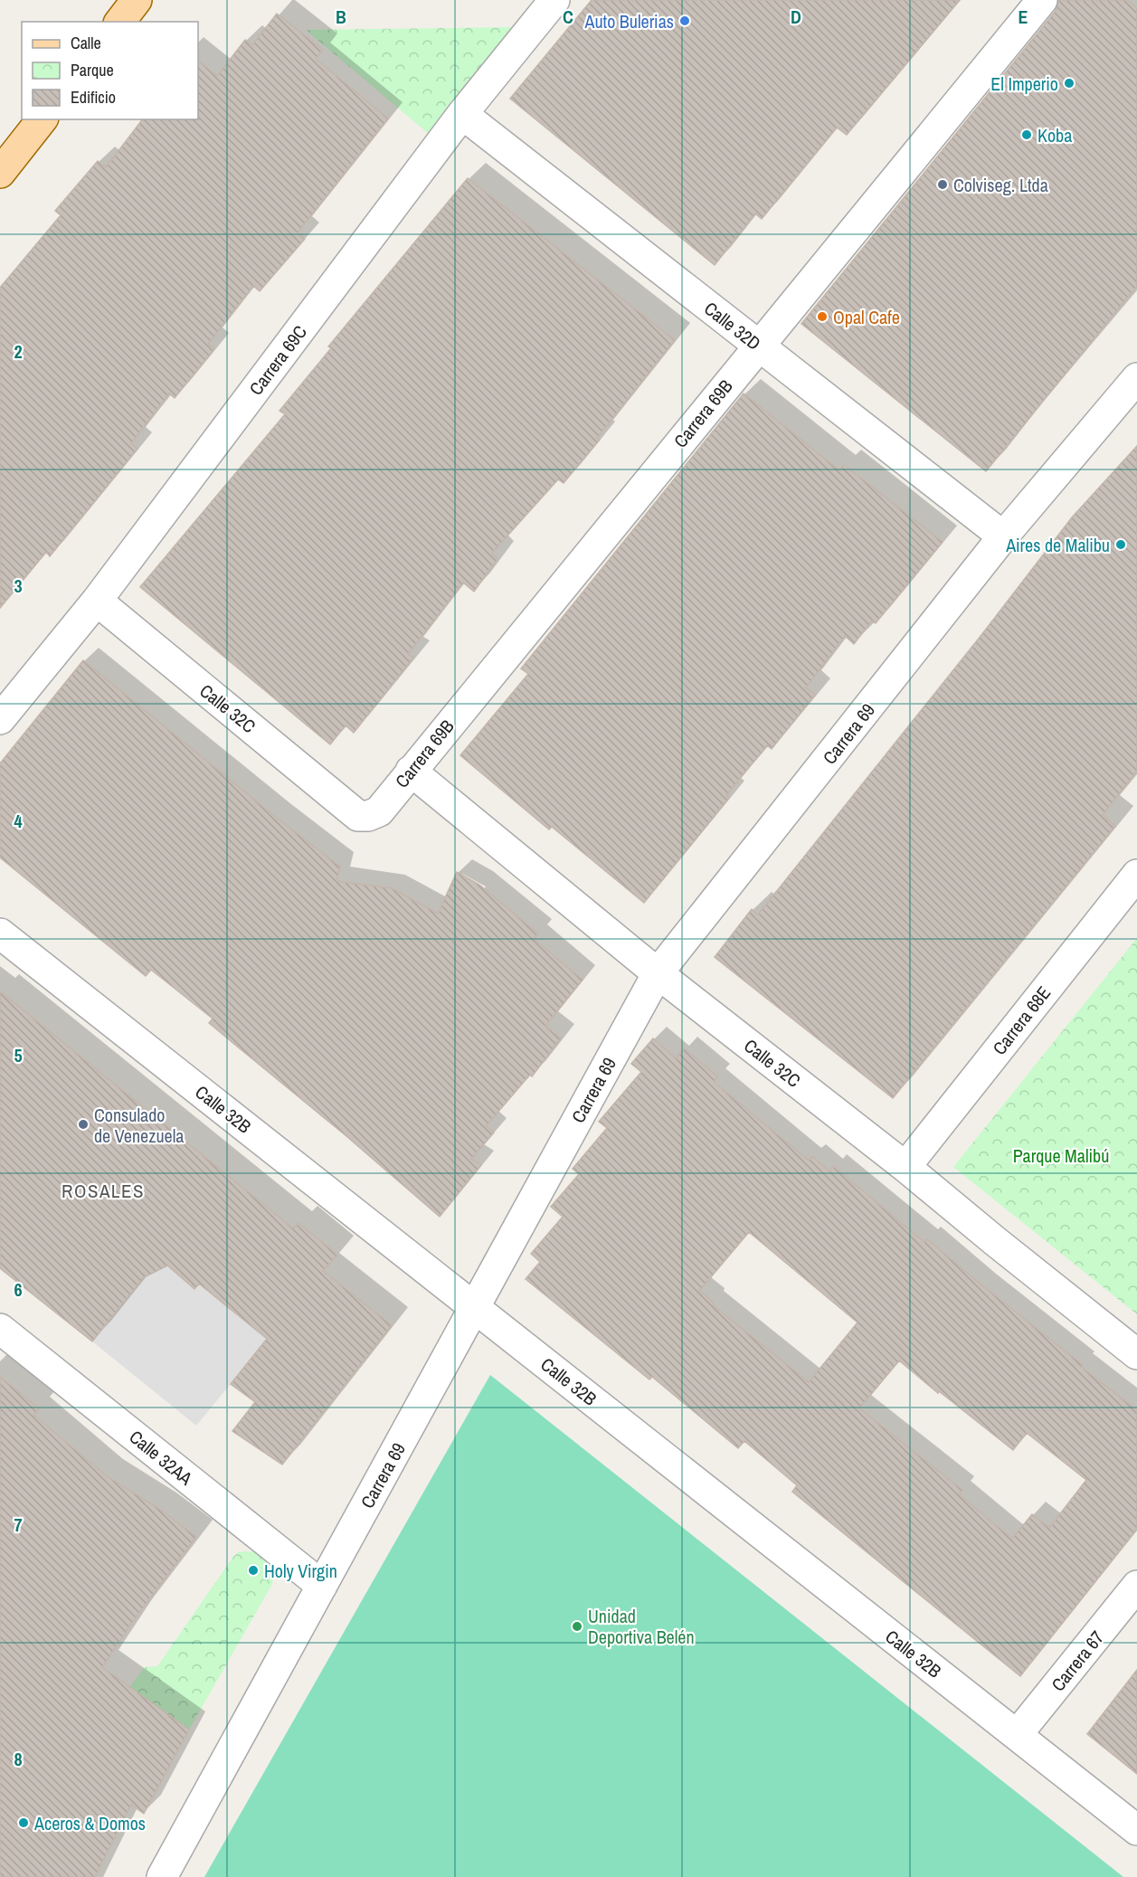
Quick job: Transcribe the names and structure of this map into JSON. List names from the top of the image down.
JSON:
{
  "streets": {
    "street": [
      "Calle 32D",
      "Carrera 69C",
      "Carrera 69B",
      "Calle 32C",
      "Carrera 69",
      "Carrera 68E",
      "Calle 32B",
      "Calle 32AA",
      "Carrera 67"
    ]
  },
  "crossings": [
    ["Calle 32D", "Carrera 69C"],
    ["Calle 32D", "Carrera 69B"],
    ["Calle 32D", "Carrera 69"],
    ["Carrera 69C", "Calle 32C"],
    ["Carrera 69B", "Calle 32C"],
    ["Calle 32C", "Carrera 69"],
    ["Calle 32C", "Carrera 68E"],
    ["Carrera 69", "Calle 32B"],
    ["Carrera 69", "Calle 32AA"],
    ["Calle 32B", "Carrera 67"]
  ],
  "districts": ["ROSALES"],
  "parks": ["Parque Malibú"],
  "places": [
    "Auto Bulerias",
    "El Imperio",
    "Koba",
    "Colviseg. Ltda",
    "Opal Cafe",
    "Aires de Malibu",
    "Consulado de Venezuela",
    "Holy Virgin",
    "Unidad Deportiva Belén",
    "Aceros & Domos"
  ],
  "legend": ["Calle", "Parque", "Edificio"],
  "grid": {
    "columns": [
      "B",
      "C",
      "D",
      "E"
    ],
    "rows": [
      "2",
      "3",
      "4",
      "5",
      "6",
      "7",
      "8"
    ]
  }
}
